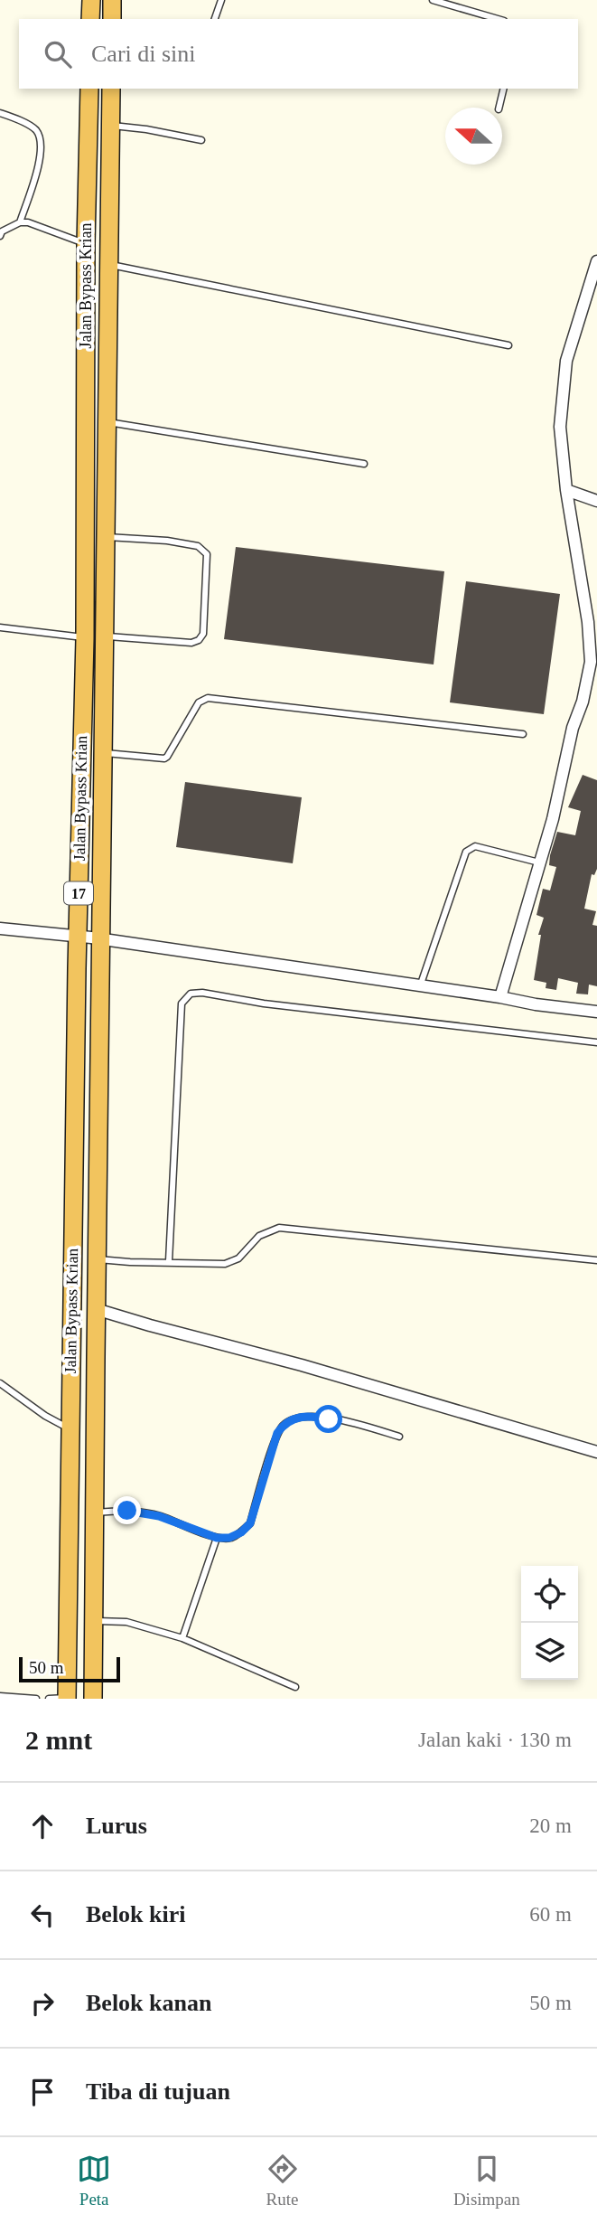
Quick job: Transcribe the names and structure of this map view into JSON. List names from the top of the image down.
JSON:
{
  "streets": {
    "highway": ["Jalan Bypass Krian", "17"]
  },
  "scale_bar": "50 m",
  "north": "left",
  "page": {
    "search": "Cari di sini",
    "scale": "50 m",
    "heading": ["2 mnt", "Jalan kaki · 130 m"],
    "list": [
      ["Lurus", "20 m"],
      ["Belok kiri", "60 m"],
      ["Belok kanan", "50 m"],
      "Tiba di tujuan"
    ],
    "nav": ["Peta", "Rute", "Disimpan"]
  }
}
